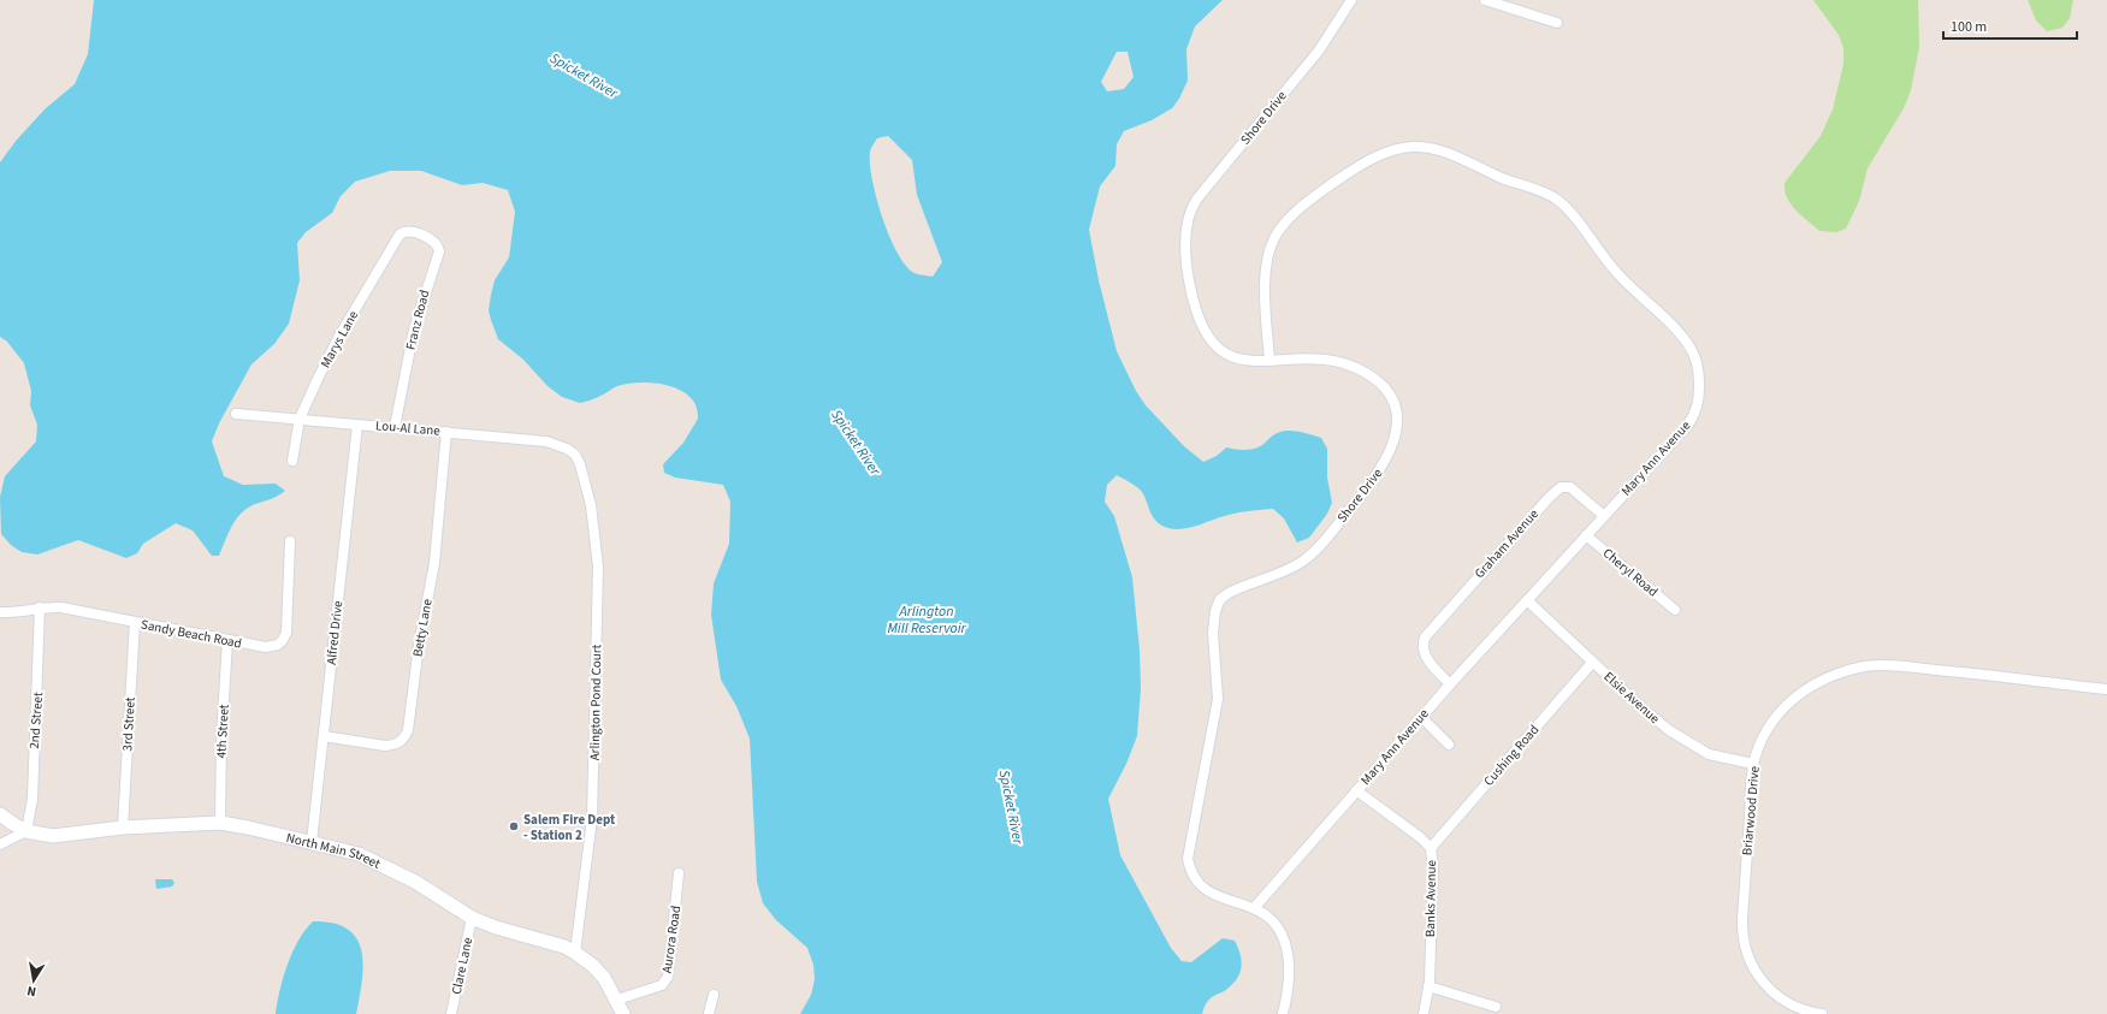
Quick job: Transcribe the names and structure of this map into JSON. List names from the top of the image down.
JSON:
{
  "streets": {
    "street": [
      "Shore Drive",
      "Franz Road",
      "Marys Lane",
      "Lou-Al Lane",
      "Mary Ann Avenue",
      "Graham Avenue",
      "Cheryl Road",
      "Betty Lane",
      "Alfred Drive",
      "Sandy Beach Road",
      "Elsie Avenue",
      "Arlington Pond Court",
      "2nd Street",
      "3rd Street",
      "4th Street",
      "Cushing Road",
      "Briarwood Drive",
      "North Main Street",
      "Banks Avenue",
      "Aurora Road",
      "Clare Lane"
    ]
  },
  "crossings": [
    ["Shore Drive", "Mary Ann Avenue"],
    ["Franz Road", "Marys Lane"],
    ["Franz Road", "Lou-Al Lane"],
    ["Marys Lane", "Lou-Al Lane"],
    ["Lou-Al Lane", "Betty Lane"],
    ["Lou-Al Lane", "Alfred Drive"],
    ["Lou-Al Lane", "Arlington Pond Court"],
    ["Mary Ann Avenue", "Graham Avenue"],
    ["Mary Ann Avenue", "Cheryl Road"],
    ["Mary Ann Avenue", "Elsie Avenue"],
    ["Mary Ann Avenue", "Banks Avenue"],
    ["Betty Lane", "Alfred Drive"],
    ["Alfred Drive", "North Main Street"],
    ["Sandy Beach Road", "2nd Street"],
    ["Sandy Beach Road", "3rd Street"],
    ["Sandy Beach Road", "4th Street"],
    ["Elsie Avenue", "Cushing Road"],
    ["Elsie Avenue", "Briarwood Drive"],
    ["Arlington Pond Court", "North Main Street"],
    ["2nd Street", "North Main Street"],
    ["3rd Street", "North Main Street"],
    ["4th Street", "North Main Street"],
    ["Cushing Road", "Banks Avenue"],
    ["North Main Street", "Aurora Road"],
    ["North Main Street", "Clare Lane"]
  ],
  "water": ["Spicket River", "Arlington Mill Reservoir"],
  "places": ["Salem Fire Dept - Station 2"],
  "scale_bar": "100 m",
  "north": "bottom"
}
